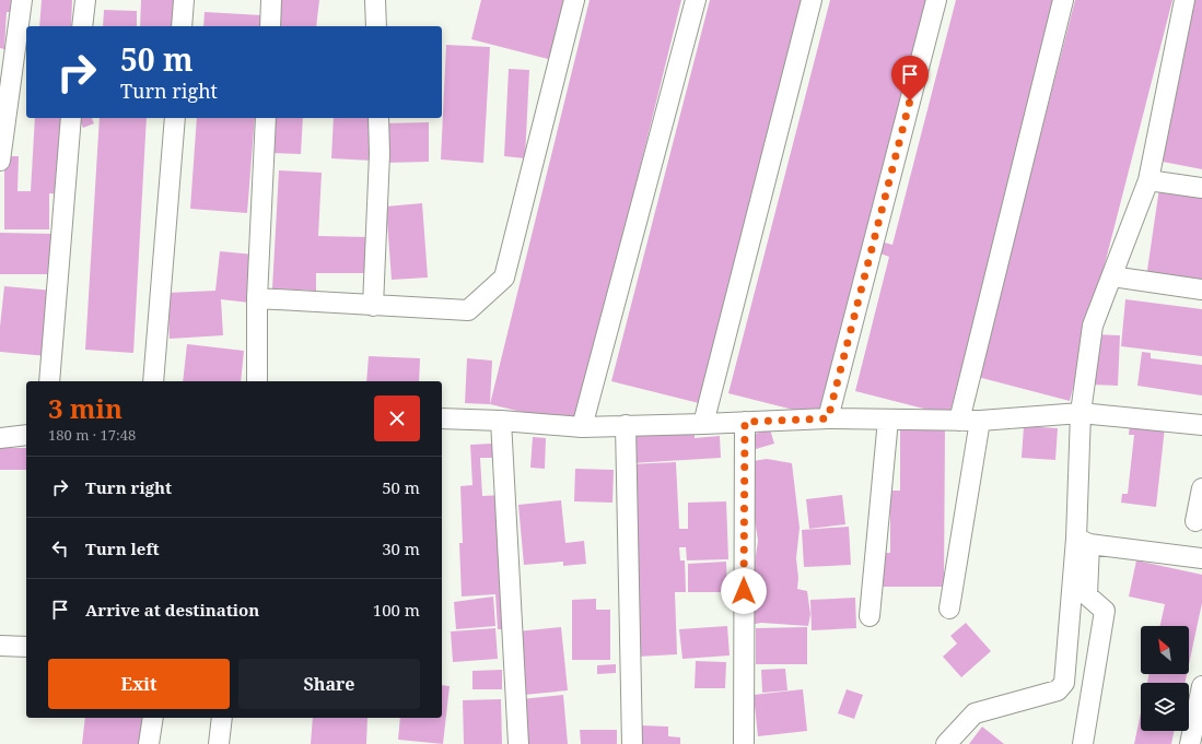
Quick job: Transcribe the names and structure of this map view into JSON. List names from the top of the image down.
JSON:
{
  "north": "top left",
  "page": {
    "turn": ["50 m", "Turn right"],
    "heading": ["3 min", "180 m · 17:48"],
    "list": [
      {
        "name": "Turn right",
        "value": "50 m"
      },
      {
        "name": "Turn left",
        "value": "30 m"
      },
      {
        "name": "Arrive at destination",
        "value": "100 m"
      }
    ],
    "buttons": ["Exit", "Share"]
  }
}
